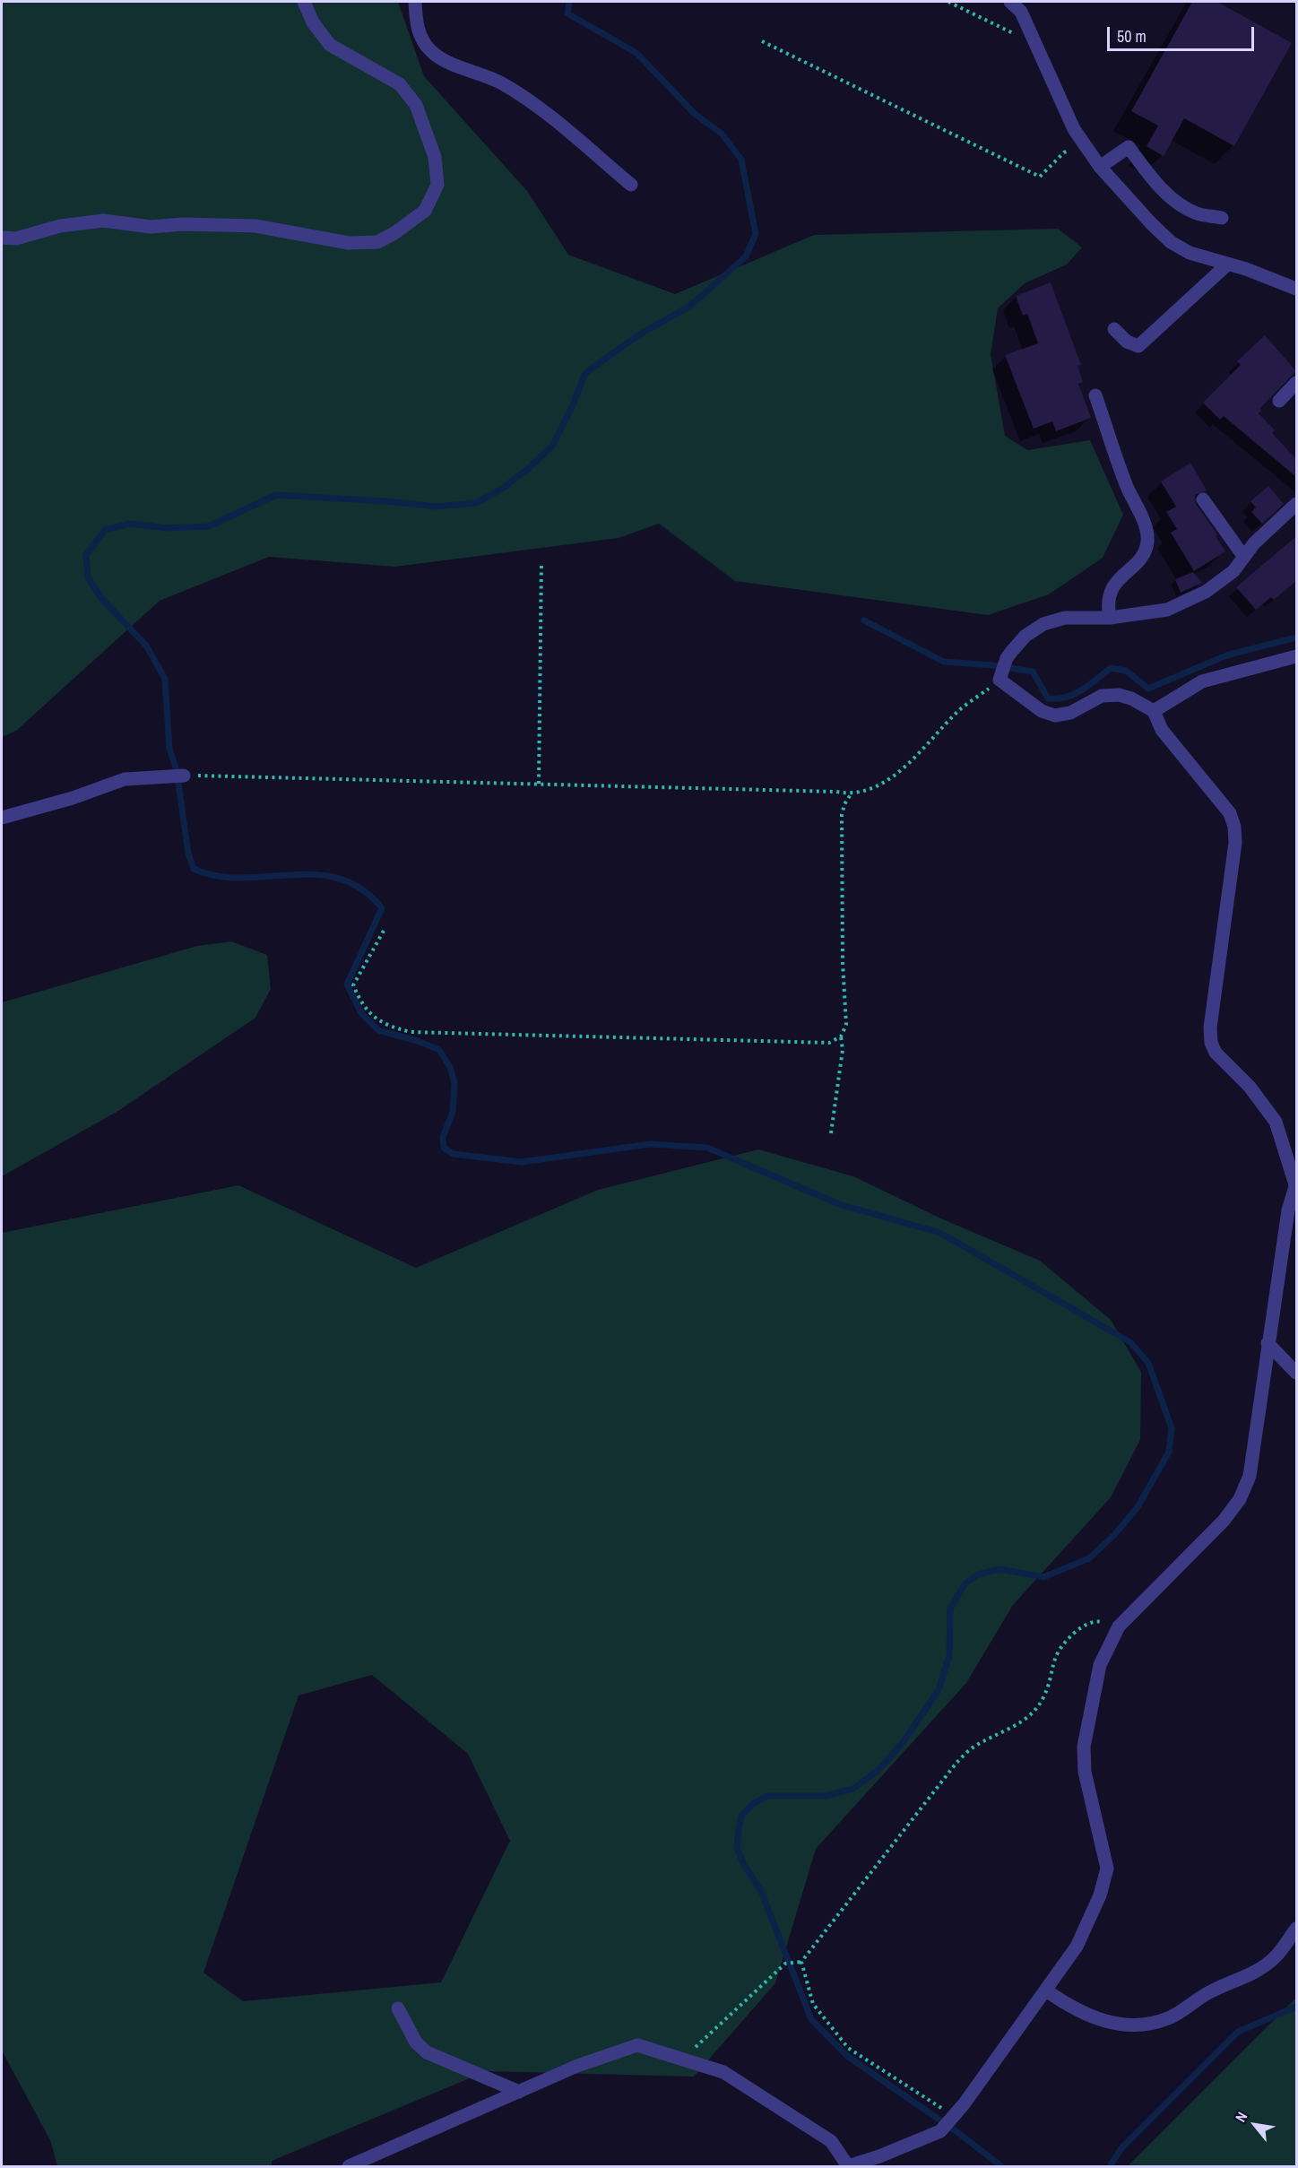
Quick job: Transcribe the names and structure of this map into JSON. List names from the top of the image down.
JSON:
{
  "scale_bar": "50 m",
  "north": "top left"
}
